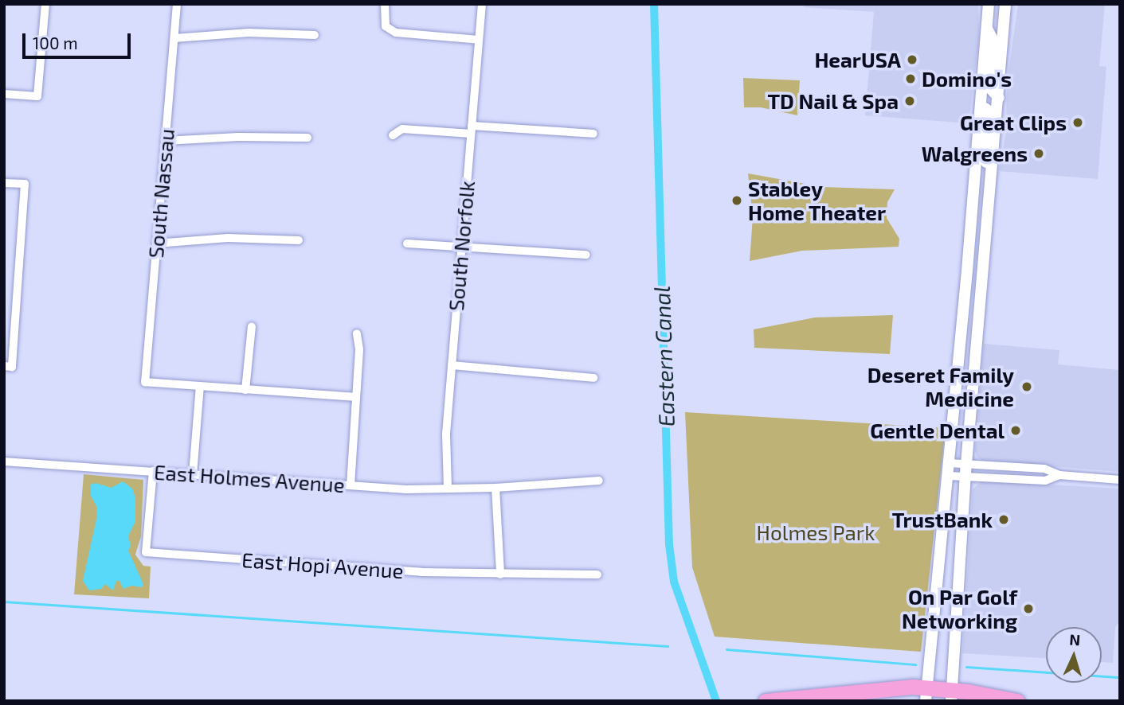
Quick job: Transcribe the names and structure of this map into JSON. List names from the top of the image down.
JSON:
{
  "streets": {
    "street": [
      "South Nassau",
      "South Norfolk",
      "East Holmes Avenue",
      "East Hopi Avenue"
    ]
  },
  "crossings": [
    ["South Norfolk", "East Holmes Avenue"],
    ["East Holmes Avenue", "East Hopi Avenue"]
  ],
  "water": ["Eastern Canal"],
  "parks": ["Holmes Park"],
  "places": [
    "HearUSA",
    "Domino's",
    "TD Nail & Spa",
    "Great Clips",
    "Walgreens",
    "Stabley Home Theater",
    "Deseret Family Medicine",
    "Gentle Dental",
    "TrustBank",
    "On Par Golf Networking"
  ],
  "scale_bar": "100 m",
  "north": "top"
}
